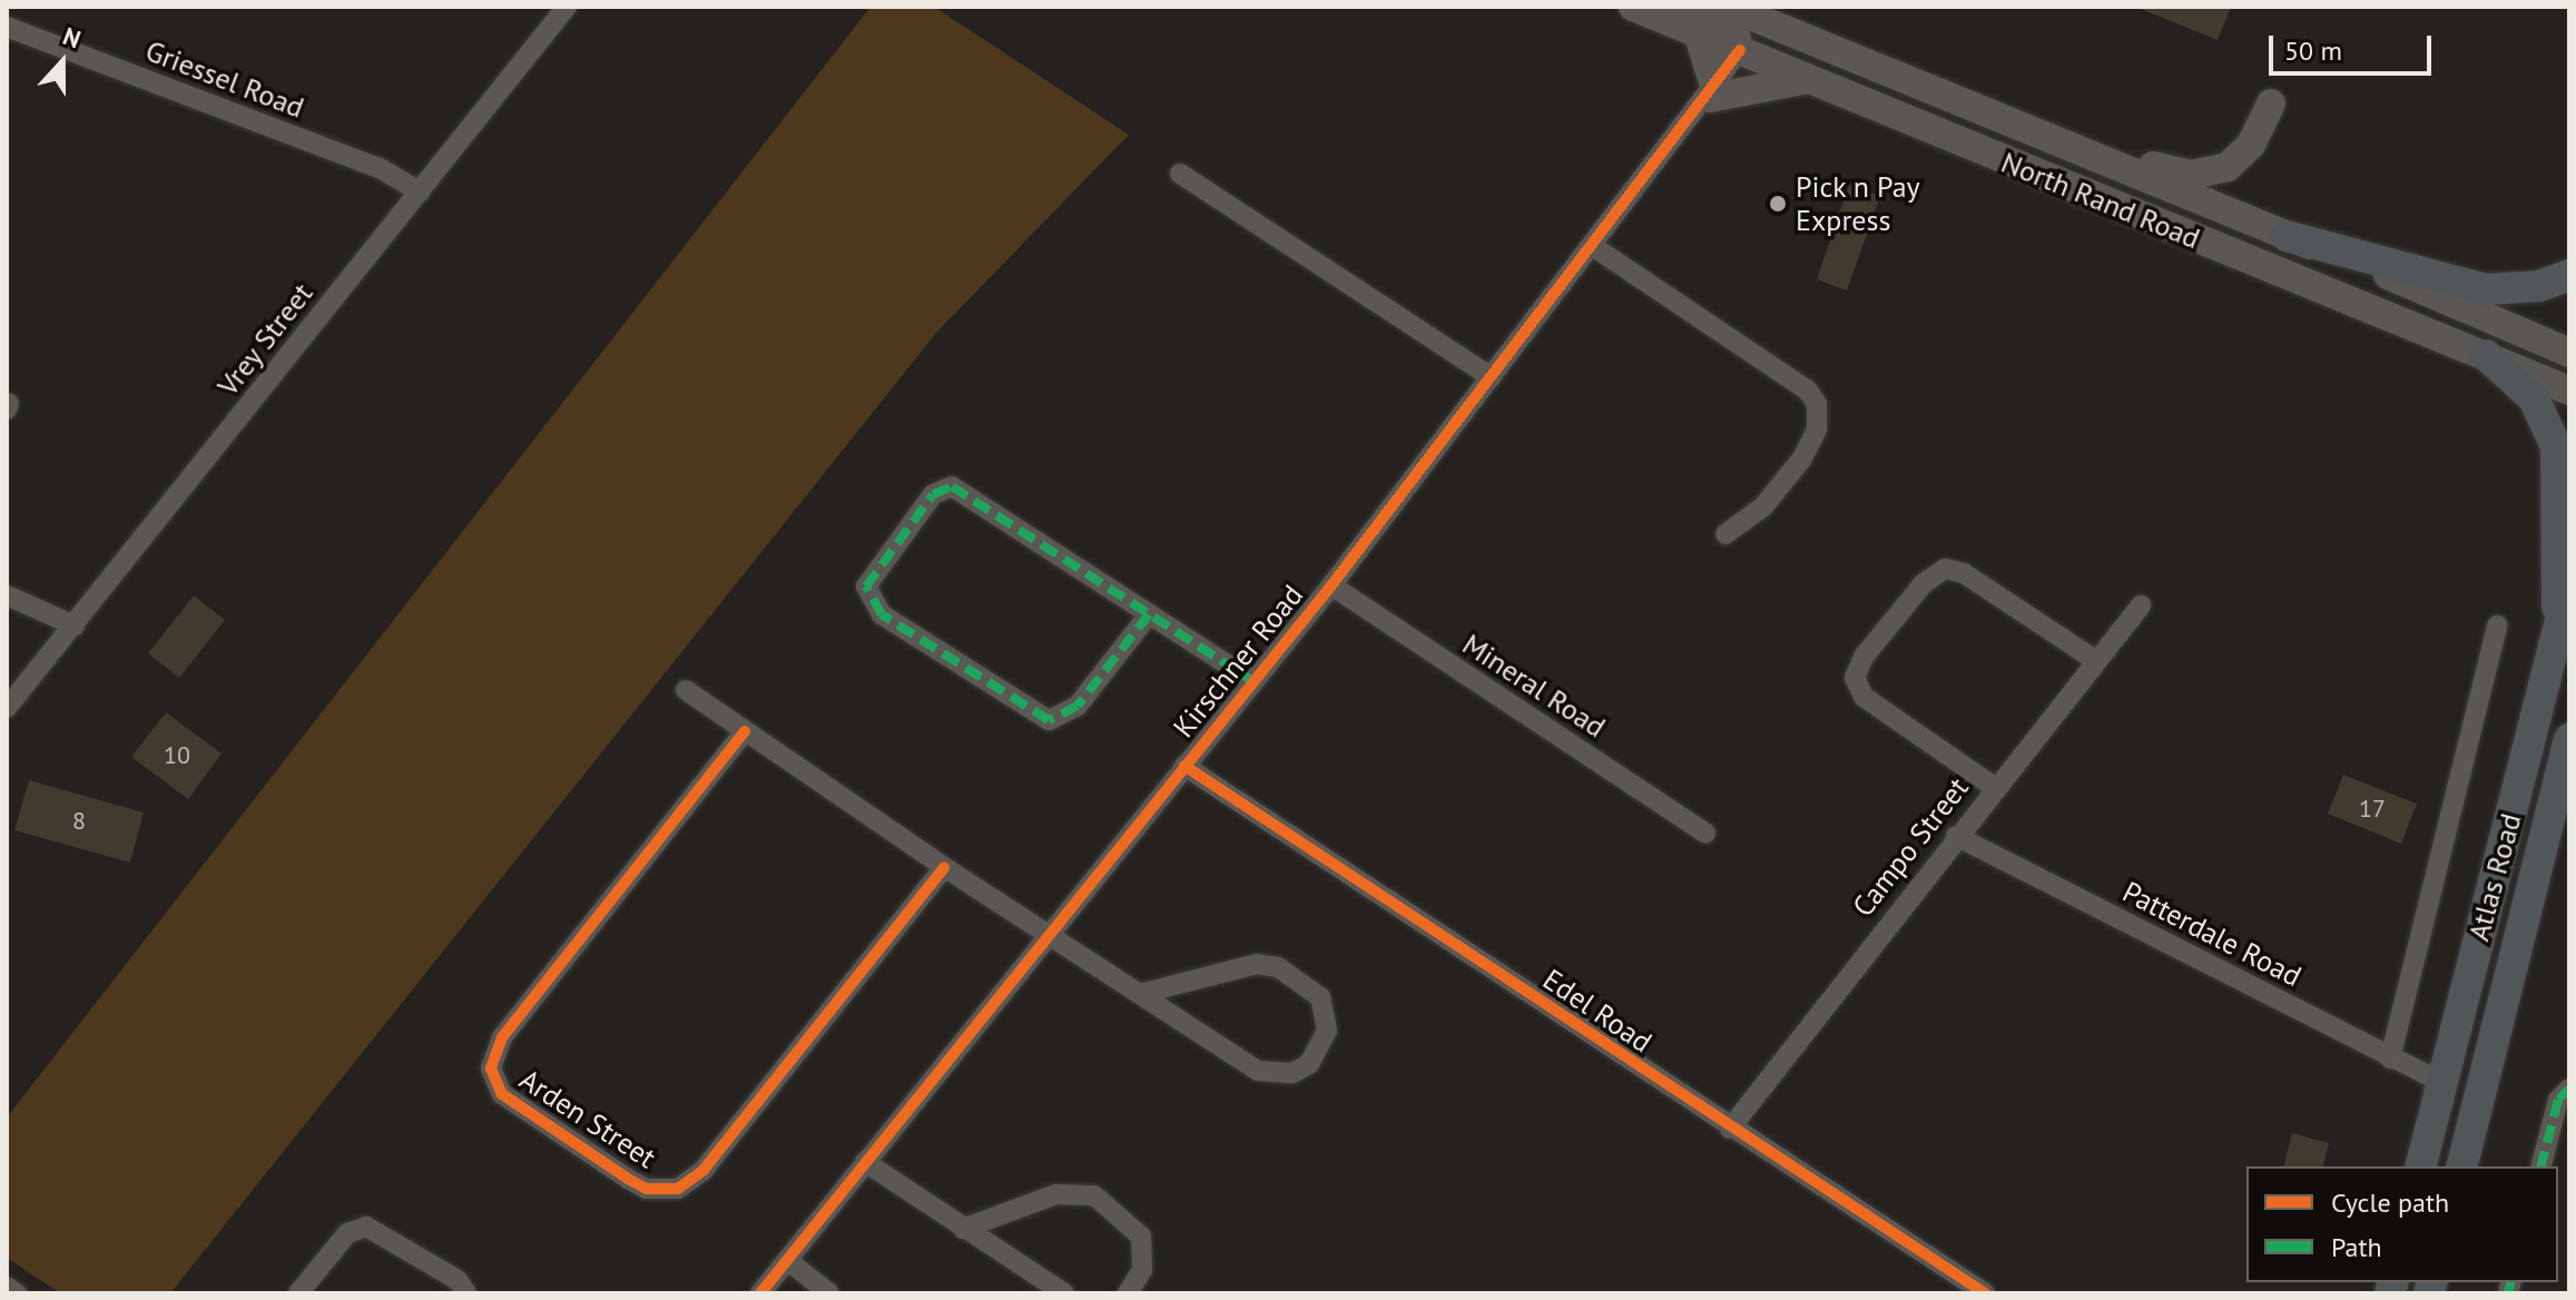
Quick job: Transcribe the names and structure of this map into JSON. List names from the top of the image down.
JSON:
{
  "streets": {
    "main road": ["North Rand Road", "Atlas Road"],
    "street": [
      "Griessel Road",
      "Vrey Street",
      "Kirschner Road",
      "Mineral Road",
      "Campo Street",
      "Patterdale Road",
      "Edel Road",
      "Arden Street"
    ]
  },
  "crossings": [
    ["Griessel Road", "Vrey Street"],
    ["North Rand Road", "Kirschner Road"],
    ["Kirschner Road", "Mineral Road"],
    ["Kirschner Road", "Edel Road"],
    ["Campo Street", "Patterdale Road"],
    ["Campo Street", "Edel Road"],
    ["Atlas Road", "Patterdale Road"]
  ],
  "places": ["Pick n Pay Express"],
  "house_numbers": ["10", "17", "8"],
  "legend": ["Cycle path", "Path"],
  "scale_bar": "50 m",
  "north": "top"
}
